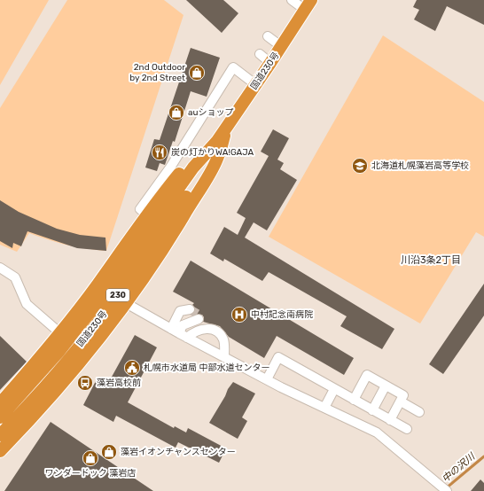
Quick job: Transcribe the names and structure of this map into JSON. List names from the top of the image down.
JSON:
{
  "streets": {
    "highway": ["国道230号", "230"]
  },
  "districts": ["川沿3条2丁目"],
  "water": ["中の沢川"],
  "places": {
    "shop": [
      "2nd Outdoor by 2nd Street",
      "auショップ",
      "藻岩イオンチャンスセンター",
      "ワンダードック 藻岩店"
    ],
    "restaurant": ["炭の灯かりWA!GAJA"],
    "school or university": ["北海道札幌藻岩高等学校"],
    "hospital": ["中村記念南病院"],
    "public building": ["札幌市水道局 中部水道センター"],
    "bus stop": ["藻岩高校前"]
  }
}
